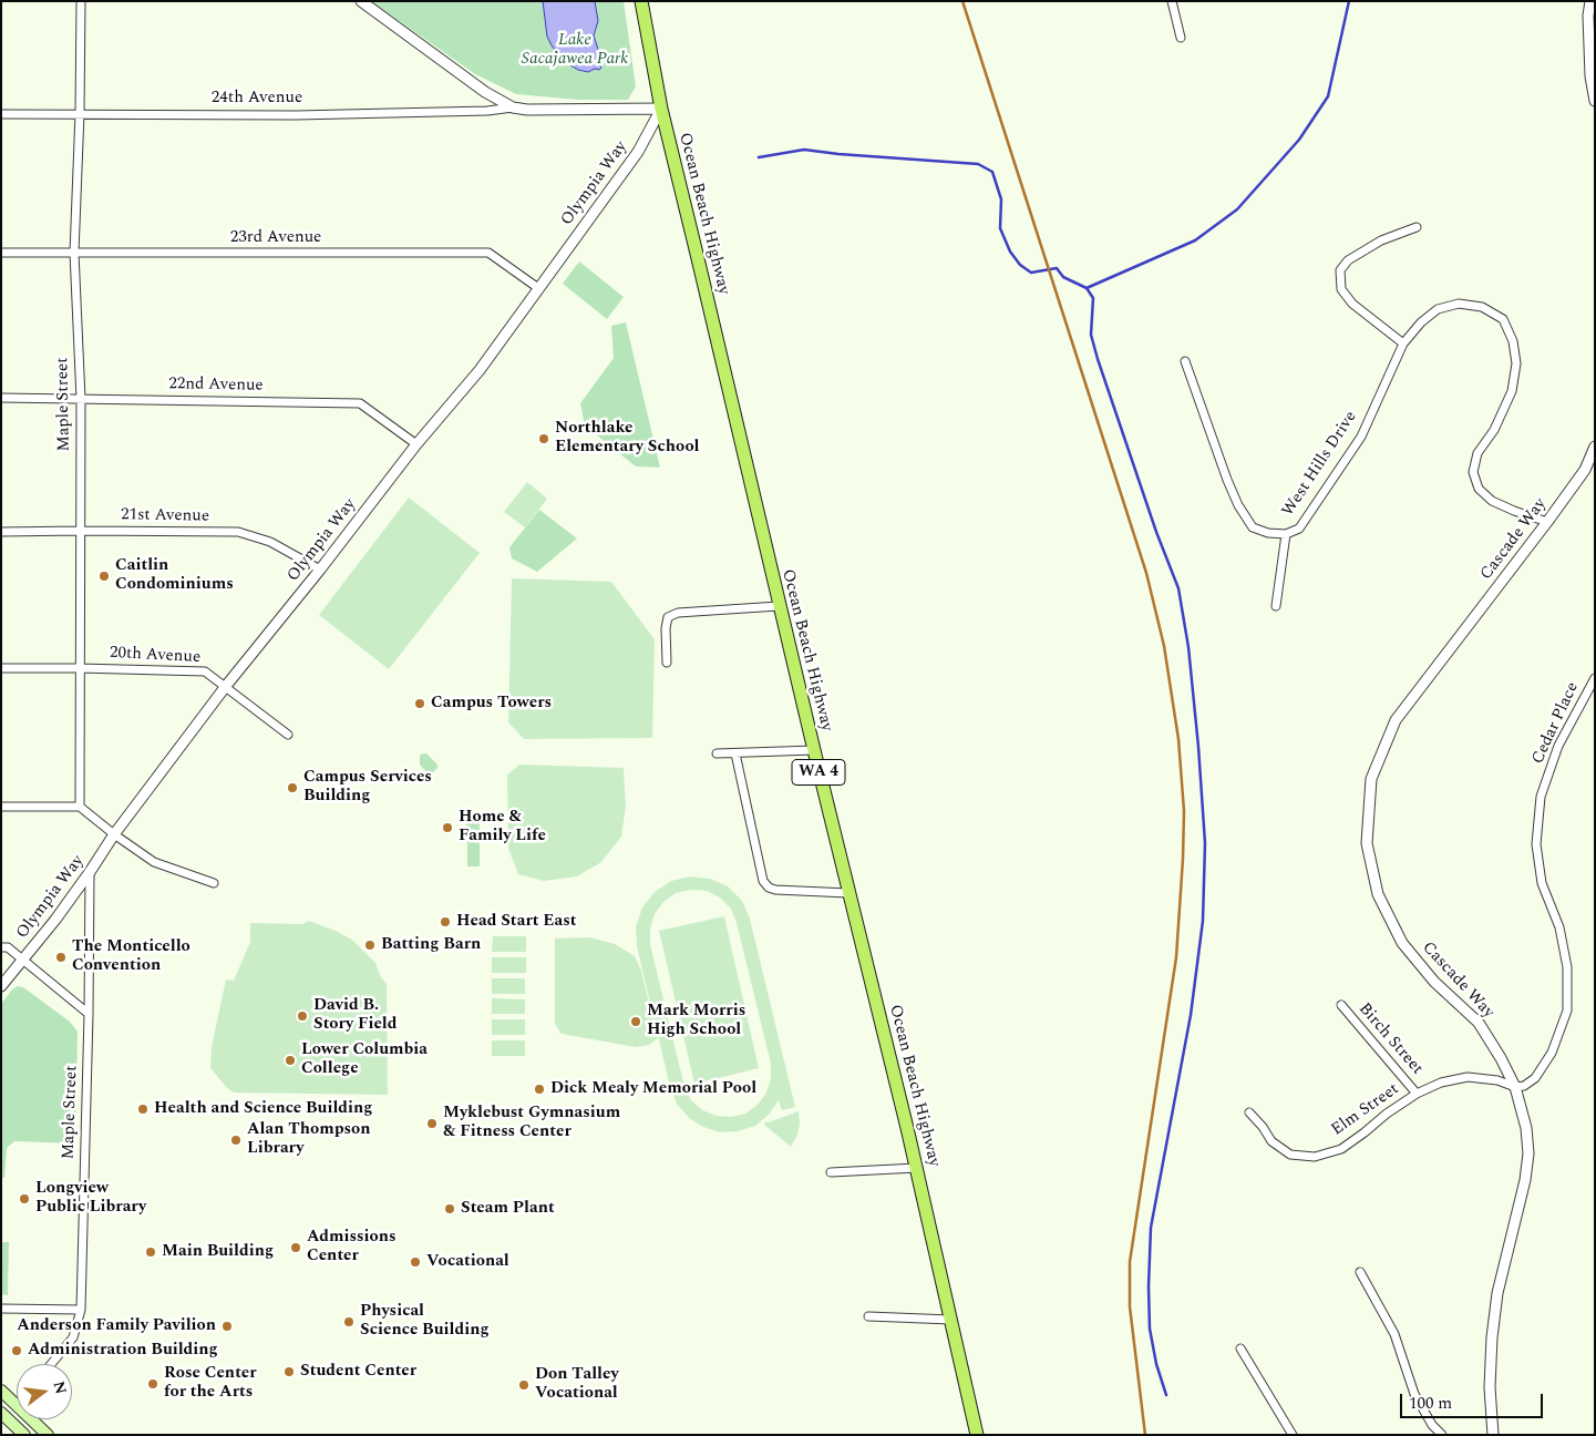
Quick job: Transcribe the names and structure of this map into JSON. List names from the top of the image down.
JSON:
{
  "streets": {
    "main road": ["Ocean Beach Highway", "WA 4"],
    "street": [
      "24th Avenue",
      "Olympia Way",
      "23rd Avenue",
      "22nd Avenue",
      "Maple Street",
      "West Hills Drive",
      "21st Avenue",
      "Cascade Way",
      "20th Avenue",
      "Cedar Place",
      "Birch Street",
      "Elm Street"
    ]
  },
  "crossings": [
    ["24th Avenue", "Maple Street"],
    ["Olympia Way", "Ocean Beach Highway"],
    ["Olympia Way", "23rd Avenue"],
    ["Olympia Way", "22nd Avenue"],
    ["Olympia Way", "Maple Street"],
    ["Olympia Way", "21st Avenue"],
    ["Olympia Way", "20th Avenue"],
    ["23rd Avenue", "Maple Street"],
    ["22nd Avenue", "Maple Street"],
    ["Maple Street", "21st Avenue"],
    ["Maple Street", "20th Avenue"],
    ["West Hills Drive", "Cascade Way"],
    ["Cascade Way", "Cedar Place"],
    ["Cascade Way", "Elm Street"],
    ["Cedar Place", "Elm Street"],
    ["Birch Street", "Elm Street"]
  ],
  "parks": ["Lake Sacajawea Park"],
  "places": [
    "Northlake Elementary School",
    "Caitlin Condominiums",
    "Campus Towers",
    "Campus Services Building",
    "Home & Family Life",
    "Head Start East",
    "Batting Barn",
    "The Monticello Convention",
    "David B. Story Field",
    "Mark Morris High School",
    "Lower Columbia College",
    "Dick Mealy Memorial Pool",
    "Health and Science Building",
    "Myklebust Gymnasium & Fitness Center",
    "Alan Thompson Library",
    "Longview Public Library",
    "Steam Plant",
    "Admissions Center",
    "Main Building",
    "Vocational",
    "Physical Science Building",
    "Anderson Family Pavilion",
    "Administration Building",
    "Student Center",
    "Rose Center for the Arts",
    "Don Talley Vocational"
  ],
  "scale_bar": "100 m",
  "north": "right"
}
